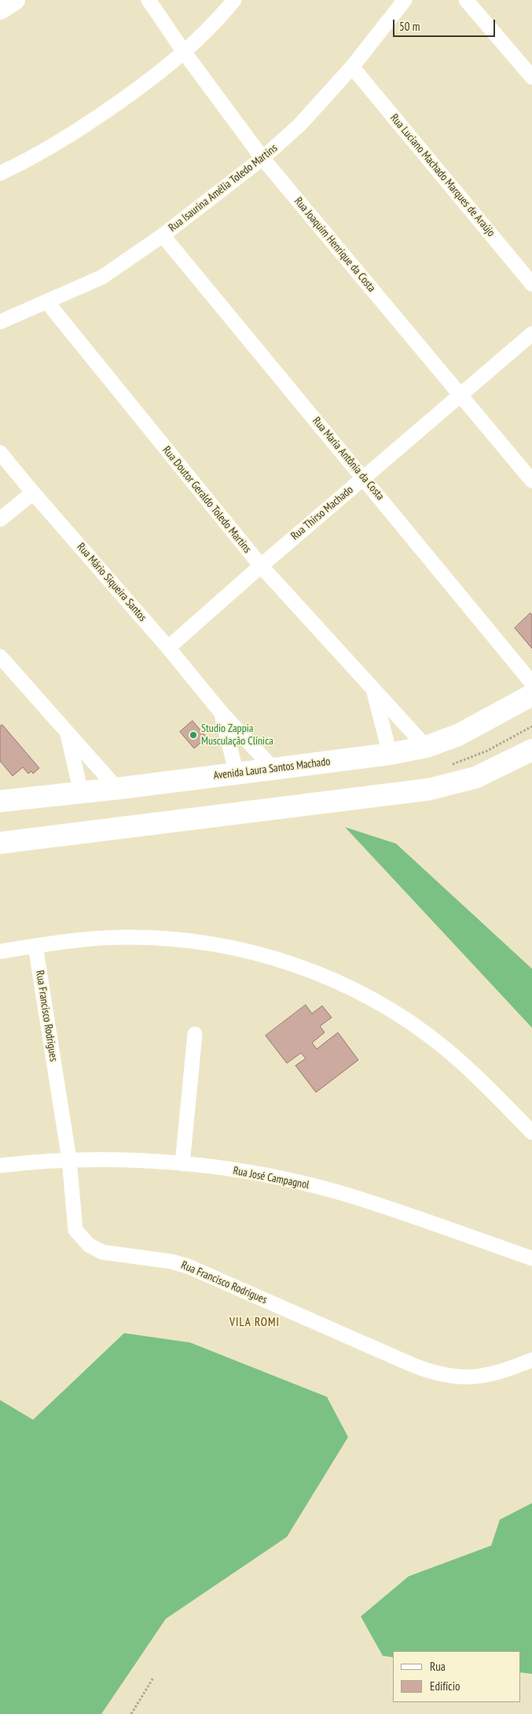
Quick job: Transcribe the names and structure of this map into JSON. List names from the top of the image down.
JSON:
{
  "streets": {
    "main road": ["Avenida Laura Santos Machado"],
    "street": [
      "Rua Luciano Machado Marques de Araújo",
      "Rua Isaurina Amélia Toledo Martins",
      "Rua Joaquim Henrique da Costa",
      "Rua Maria Antônia da Costa",
      "Rua Doutor Geraldo Toledo Martins",
      "Rua Thirso Machado",
      "Rua Mário Siqueira Santos",
      "Rua Francisco Rodrigues",
      "Rua José Campagnol"
    ]
  },
  "crossings": [
    ["Rua Luciano Machado Marques de Araújo", "Rua Isaurina Amélia Toledo Martins"],
    ["Rua Isaurina Amélia Toledo Martins", "Rua Joaquim Henrique da Costa"],
    ["Rua Isaurina Amélia Toledo Martins", "Rua Maria Antônia da Costa"],
    ["Rua Isaurina Amélia Toledo Martins", "Rua Doutor Geraldo Toledo Martins"],
    ["Rua Joaquim Henrique da Costa", "Rua Thirso Machado"],
    ["Rua Maria Antônia da Costa", "Rua Thirso Machado"],
    ["Rua Doutor Geraldo Toledo Martins", "Rua Thirso Machado"],
    ["Rua Doutor Geraldo Toledo Martins", "Avenida Laura Santos Machado"],
    ["Rua Thirso Machado", "Rua Mário Siqueira Santos"],
    ["Rua Mário Siqueira Santos", "Avenida Laura Santos Machado"],
    ["Rua Francisco Rodrigues", "Rua José Campagnol"]
  ],
  "districts": ["VILA ROMI"],
  "places": ["Studio Zappia Musculação Clínica"],
  "legend": ["Rua", "Edifício"],
  "scale_bar": "50 m"
}
